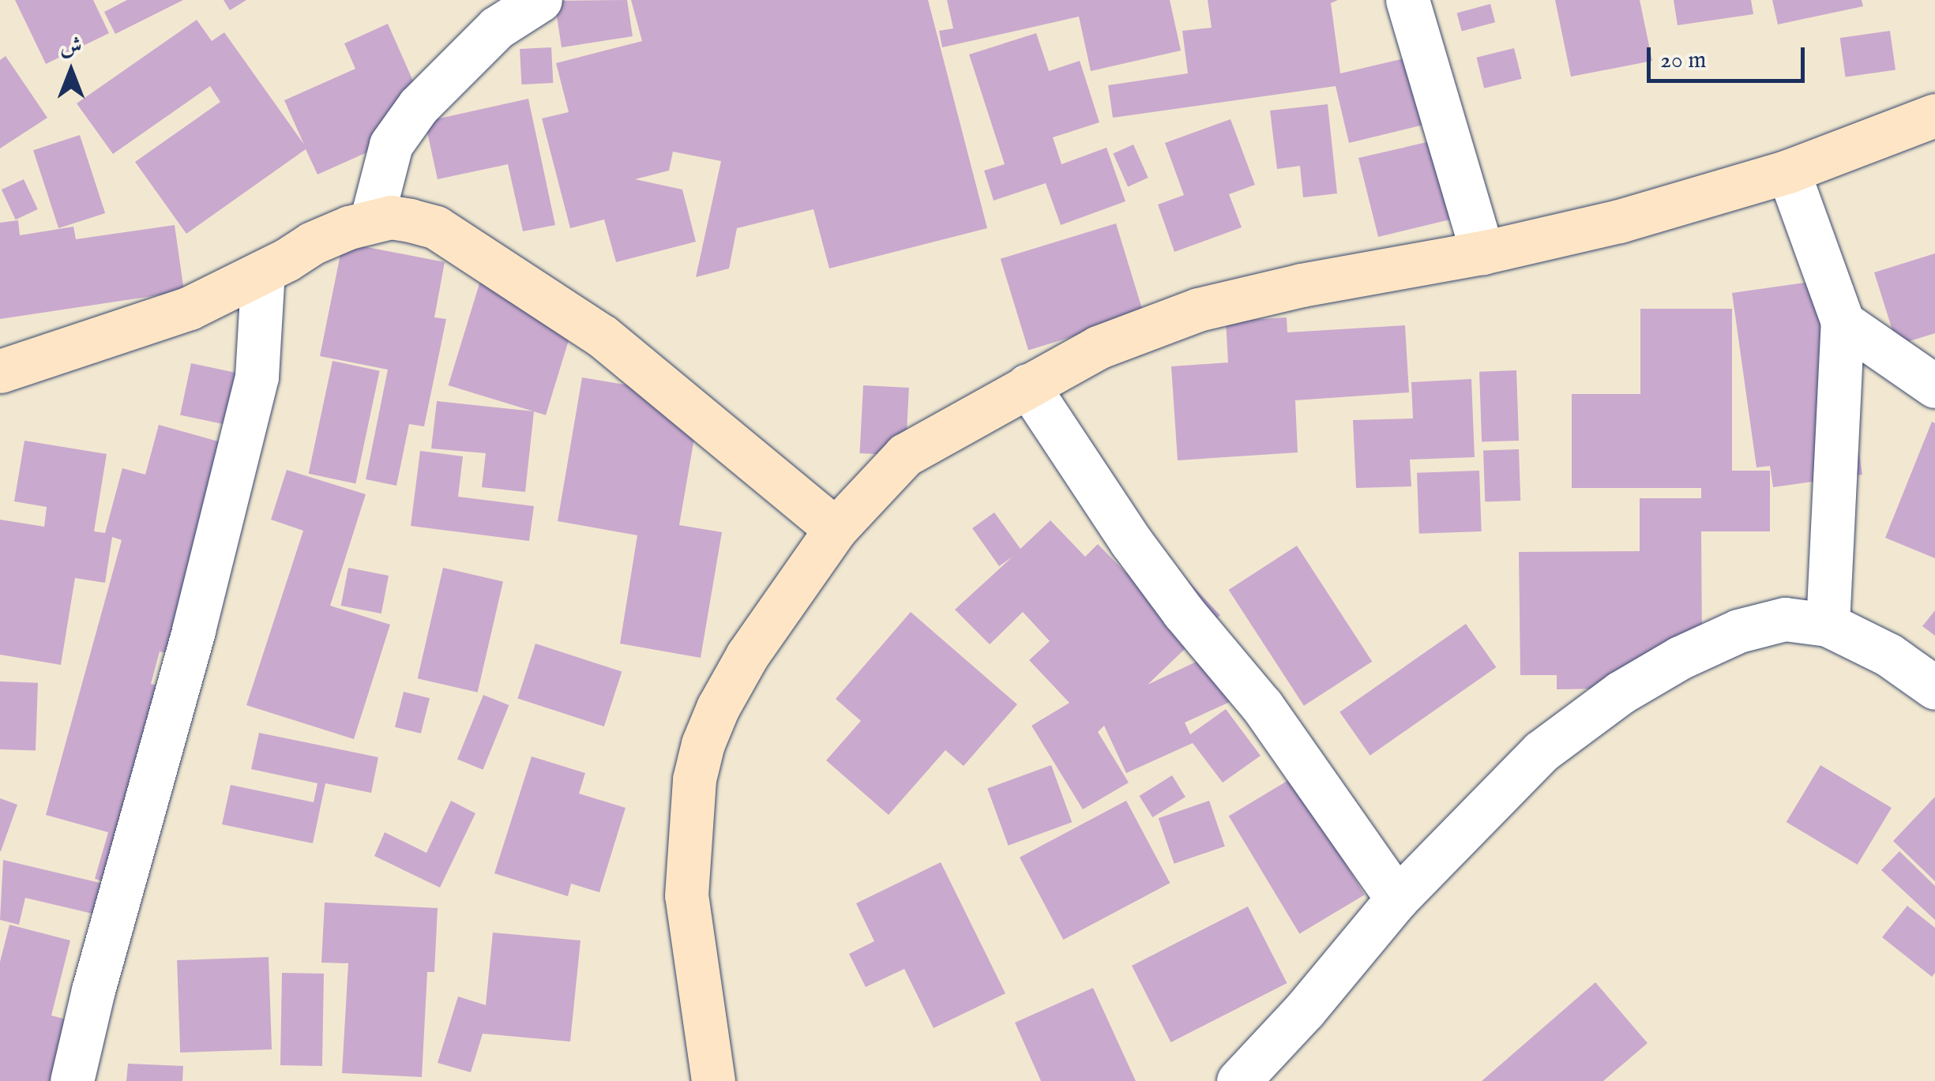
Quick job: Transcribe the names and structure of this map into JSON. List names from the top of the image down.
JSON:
{
  "scale_bar": "20 m",
  "north": "top"
}
